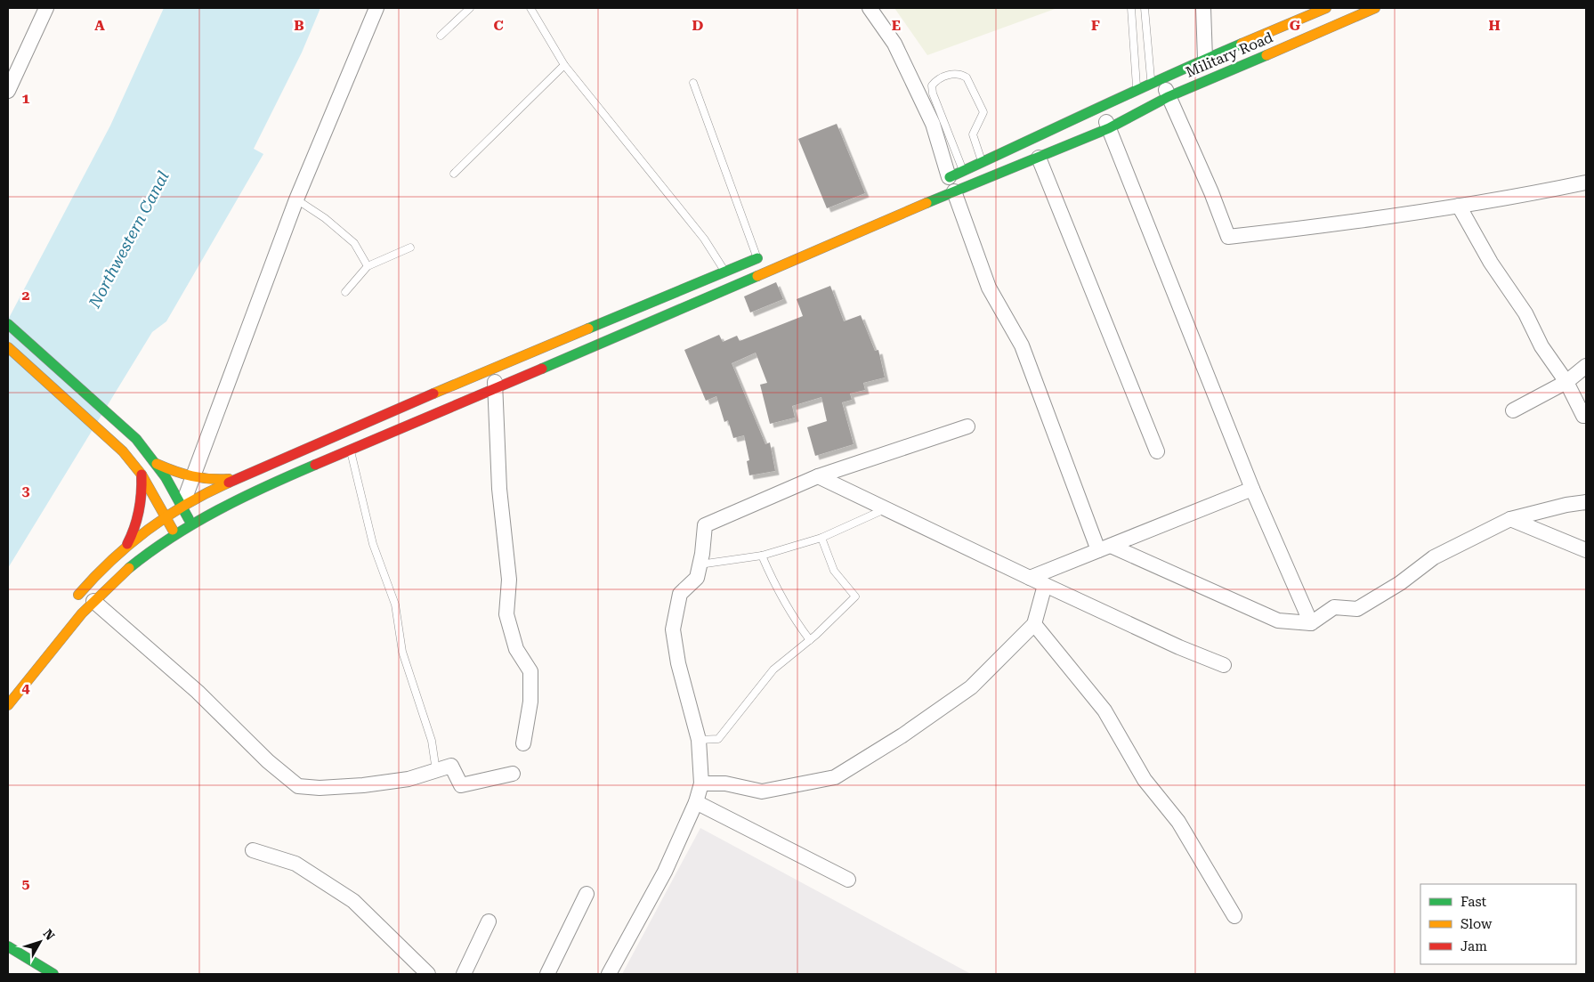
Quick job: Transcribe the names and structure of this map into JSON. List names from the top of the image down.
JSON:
{
  "streets": {
    "main road": ["Military Road"]
  },
  "water": ["Northwestern Canal"],
  "legend": ["Fast", "Slow", "Jam"],
  "north": "top right",
  "grid": {
    "columns": [
      "A",
      "B",
      "C",
      "D",
      "E",
      "F",
      "G",
      "H"
    ],
    "rows": [
      "1",
      "2",
      "3",
      "4",
      "5"
    ]
  }
}
